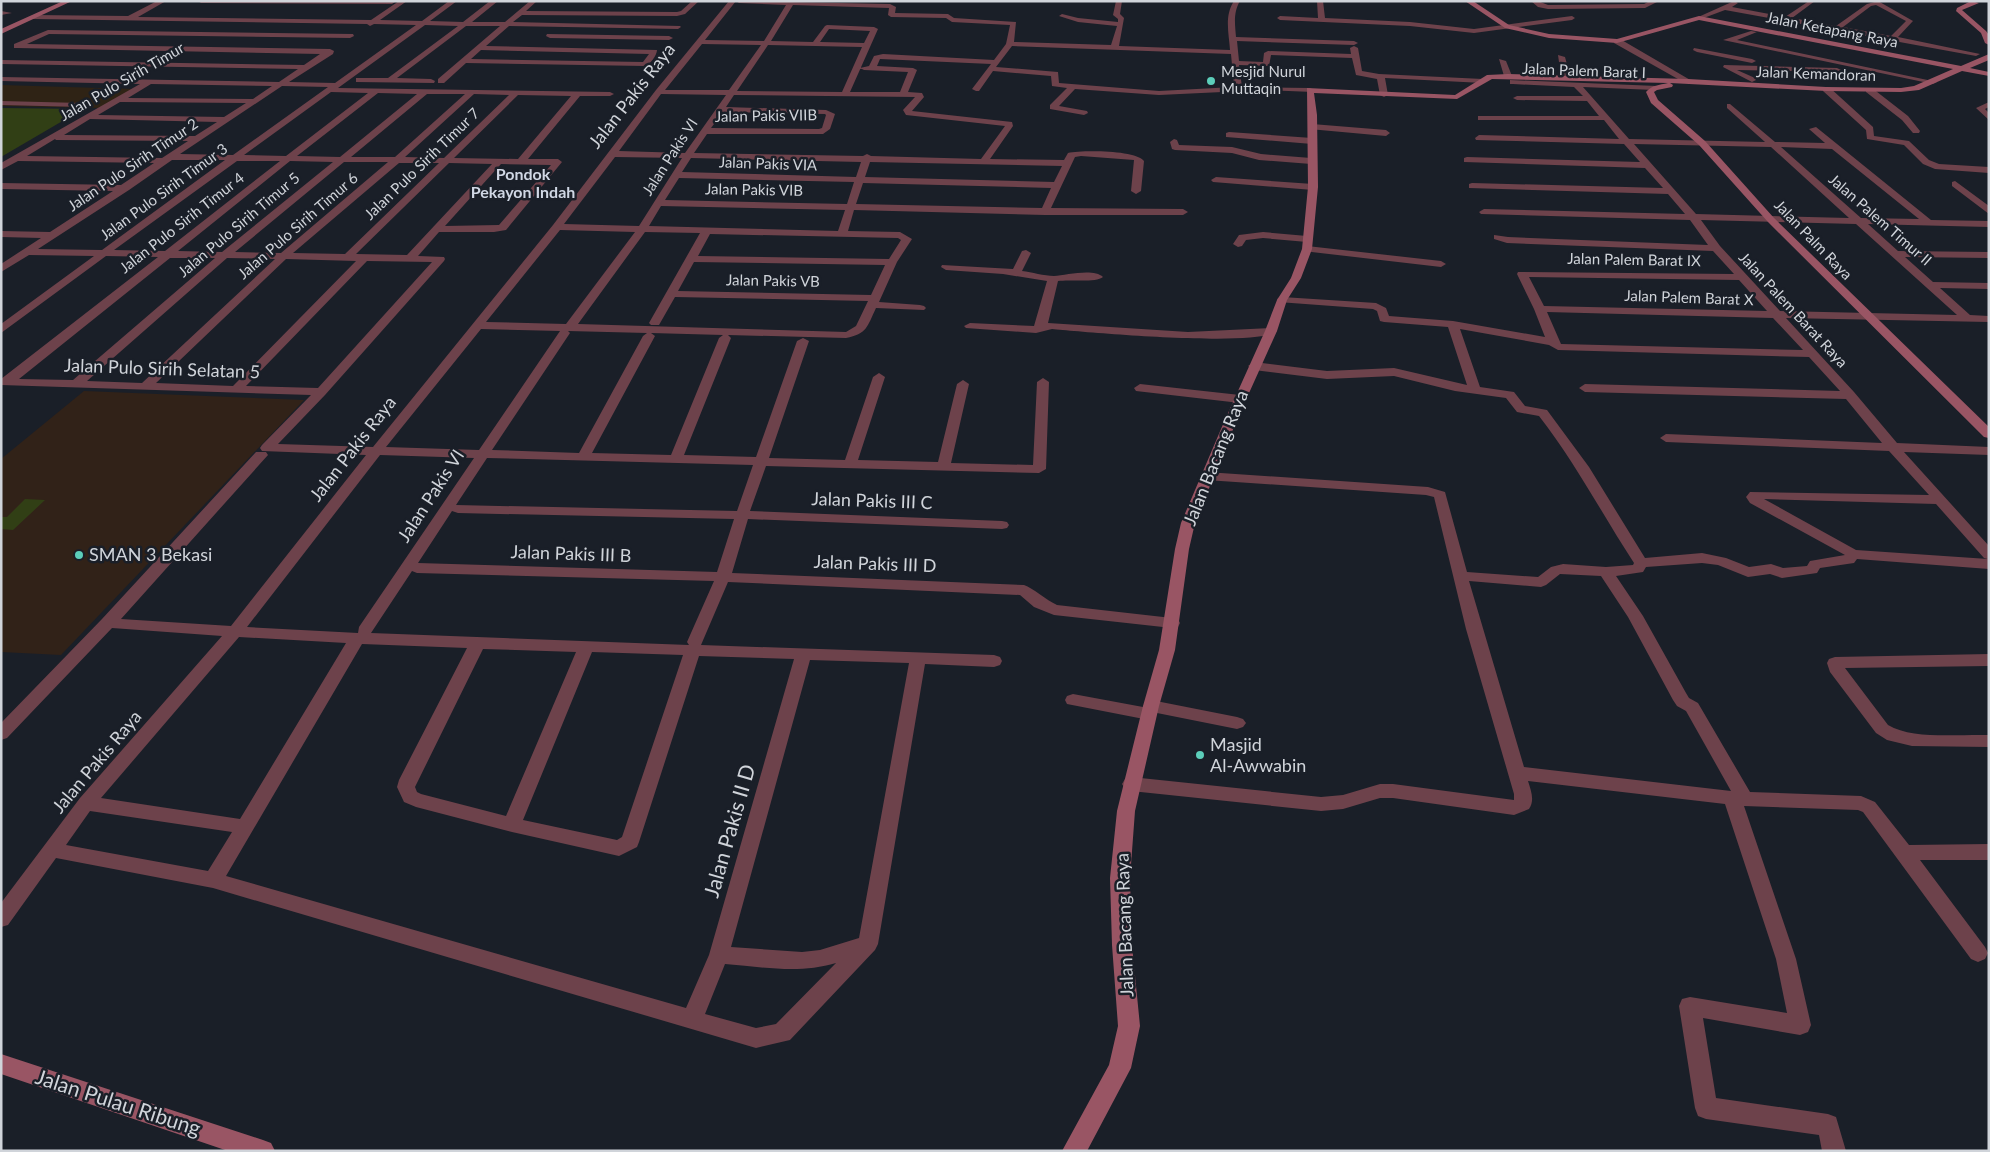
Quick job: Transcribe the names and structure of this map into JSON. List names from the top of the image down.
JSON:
{
  "streets": {
    "street": [
      "Jalan Ketapang Raya",
      "Jalan Palem Barat I",
      "Jalan Kemandoran",
      "Jalan Pulo Sirih Timur",
      "Jalan Pakis Raya",
      "Jalan Pakis VIIB",
      "Jalan Pakis VI",
      "Jalan Pulo Sirih Timur 7",
      "Jalan Pakis VIA",
      "Jalan Pulo Sirih Timur 2",
      "Jalan Pakis VIB",
      "Jalan Pulo Sirih Timur 3",
      "Jalan Palem Timur II",
      "Jalan Pulo Sirih Timur 4",
      "Jalan Pulo Sirih Timur 5",
      "Jalan Pulo Sirih Timur 6",
      "Jalan Palm Raya",
      "Jalan Palem Barat IX",
      "Jalan Pakis VB",
      "Jalan Palem Barat X",
      "Jalan Palem Barat Raya",
      "Jalan Pulo Sirih Selatan 5",
      "Jalan Bacang Raya",
      "Jalan Pakis III C",
      "Jalan Pakis III B",
      "Jalan Pakis III D",
      "Jalan Pakis II D",
      "Jalan Pulau Ribung"
    ]
  },
  "crossings": [
    ["Jalan Ketapang Raya", "Jalan Kemandoran"],
    ["Jalan Palem Barat I", "Jalan Kemandoran"],
    ["Jalan Palem Barat I", "Jalan Palm Raya"],
    ["Jalan Palem Barat I", "Jalan Palem Barat Raya"],
    ["Jalan Kemandoran", "Jalan Palem Barat Raya"],
    ["Jalan Pakis VIIB", "Jalan Pakis VI"],
    ["Jalan Pakis VI", "Jalan Pakis VIA"],
    ["Jalan Pakis VI", "Jalan Pakis VIB"],
    ["Jalan Palem Timur II", "Jalan Palem Barat X"],
    ["Jalan Pulo Sirih Timur 4", "Jalan Pulo Sirih Selatan 5"],
    ["Jalan Pulo Sirih Timur 5", "Jalan Pulo Sirih Selatan 5"],
    ["Jalan Pulo Sirih Timur 6", "Jalan Pulo Sirih Selatan 5"],
    ["Jalan Palm Raya", "Jalan Palem Barat X"],
    ["Jalan Palem Barat IX", "Jalan Palem Barat X"],
    ["Jalan Palem Barat IX", "Jalan Palem Barat Raya"],
    ["Jalan Palem Barat X", "Jalan Palem Barat Raya"],
    ["Jalan Bacang Raya", "Jalan Pakis III D"],
    ["Jalan Pakis III B", "Jalan Pakis III D"]
  ],
  "districts": ["Pondok Pekayon Indah"],
  "places": ["Mesjid Nurul Muttaqin", "SMAN 3 Bekasi", "Masjid Al-Awwabin"]
}
